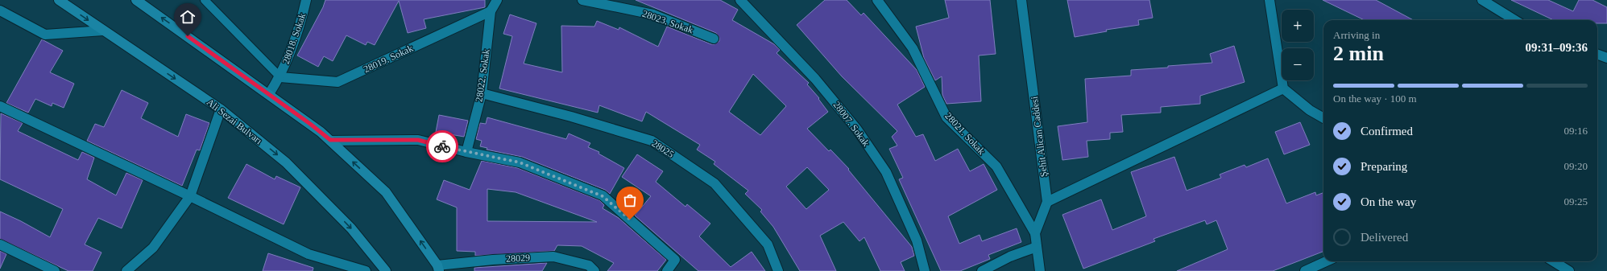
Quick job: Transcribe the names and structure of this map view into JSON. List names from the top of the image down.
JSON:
{
  "streets": {
    "main road": ["Ali Sezai Bulvarı"],
    "street": [
      "28023. Sokak",
      "28018. Sokak",
      "28019. Sokak",
      "28022. Sokak",
      "28007. Sokak",
      "28021. Sokak",
      "Şehit Alican Caddesi",
      "28025",
      "28029"
    ]
  },
  "crossings": [
    ["28018. Sokak", "28019. Sokak"],
    ["28019. Sokak", "28022. Sokak"],
    ["28022. Sokak", "28025"],
    ["28021. Sokak", "Şehit Alican Caddesi"]
  ],
  "page": {
    "map_buttons": ["+", "−"],
    "heading": ["2 min", "Arriving in", "09:31–09:36"],
    "bar": "On the way · 100 m",
    "list": [
      ["Confirmed", "09:16"],
      ["Preparing", "09:20"],
      ["On the way", "09:25"],
      "Delivered"
    ]
  }
}
